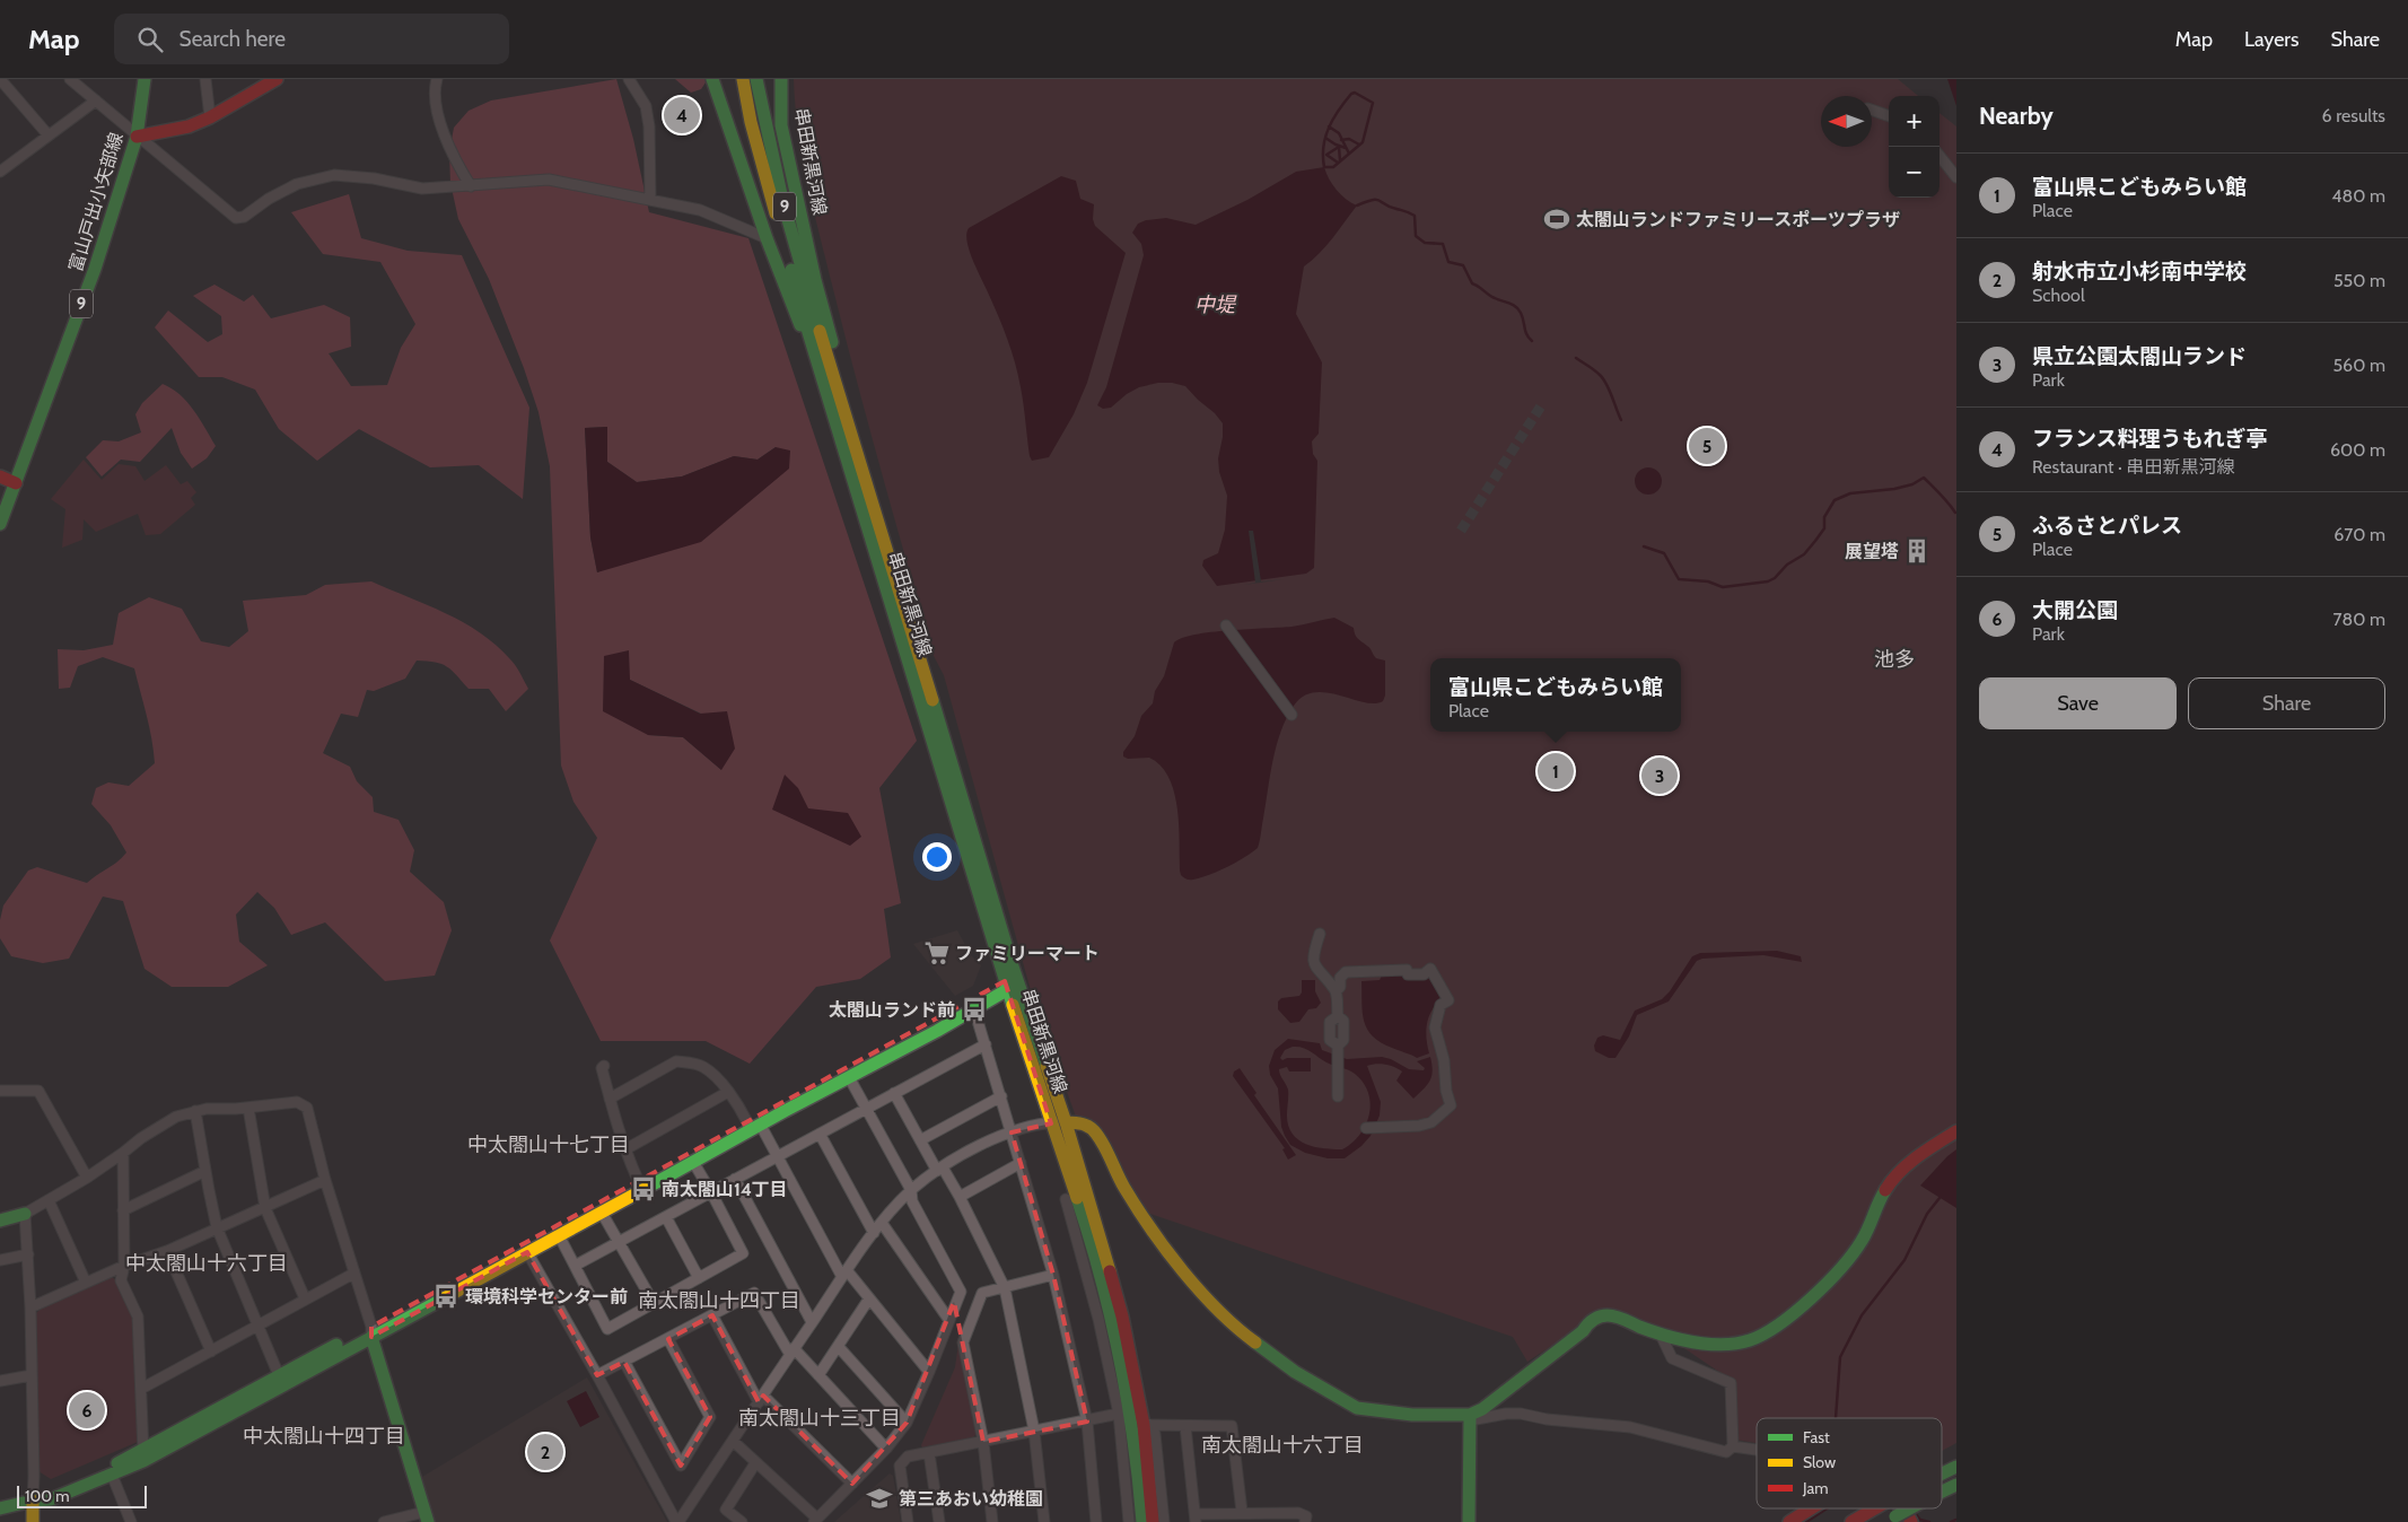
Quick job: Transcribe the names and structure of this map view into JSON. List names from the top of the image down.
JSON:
{
  "streets": {
    "main road": ["串田新黒河線", "富山戸出小矢部線", "9"]
  },
  "crossings": [
    ["串田新黒河線", "9"]
  ],
  "districts": [
    "池多",
    "中太閤山十七丁目",
    "中太閤山十六丁目",
    "南太閤山十四丁目",
    "南太閤山十三丁目",
    "中太閤山十四丁目",
    "南太閤山十六丁目"
  ],
  "water": ["中堤"],
  "places": {
    "sports": ["太閤山ランドファミリースポーツプラザ"],
    "building": ["展望塔"],
    "supermarket": ["ファミリーマート"],
    "bus stop": ["太閤山ランド前", "南太閤山14丁目", "環境科学センター前"],
    "school or university": ["第三あおい幼稚園"]
  },
  "legend": ["Fast", "Slow", "Jam"],
  "scale_bar": "100 m",
  "north": "left",
  "page": {
    "header": "Map",
    "search": "Search here",
    "nav": ["Map", "Layers", "Share"],
    "heading": ["Nearby", "6 results"],
    "pins": [
      "4",
      "5",
      "1",
      "3",
      "6",
      "2"
    ],
    "map_buttons": ["+", "−"],
    "list": [
      {
        "mark": "1",
        "name": "富山県こどもみらい館",
        "note": "Place",
        "value": "480 m"
      },
      {
        "mark": "2",
        "name": "射水市立小杉南中学校",
        "note": "School",
        "value": "550 m"
      },
      {
        "mark": "3",
        "name": "県立公園太閤山ランド",
        "note": "Park",
        "value": "560 m"
      },
      {
        "mark": "4",
        "name": "フランス料理うもれぎ亭",
        "note": "Restaurant · 串田新黒河線",
        "value": "600 m"
      },
      {
        "mark": "5",
        "name": "ふるさとパレス",
        "note": "Place",
        "value": "670 m"
      },
      {
        "mark": "6",
        "name": "大開公園",
        "note": "Park",
        "value": "780 m"
      }
    ],
    "popup": ["富山県こどもみらい館", "Place"],
    "buttons": ["Save", "Share"],
    "scale": "100 m"
  }
}
